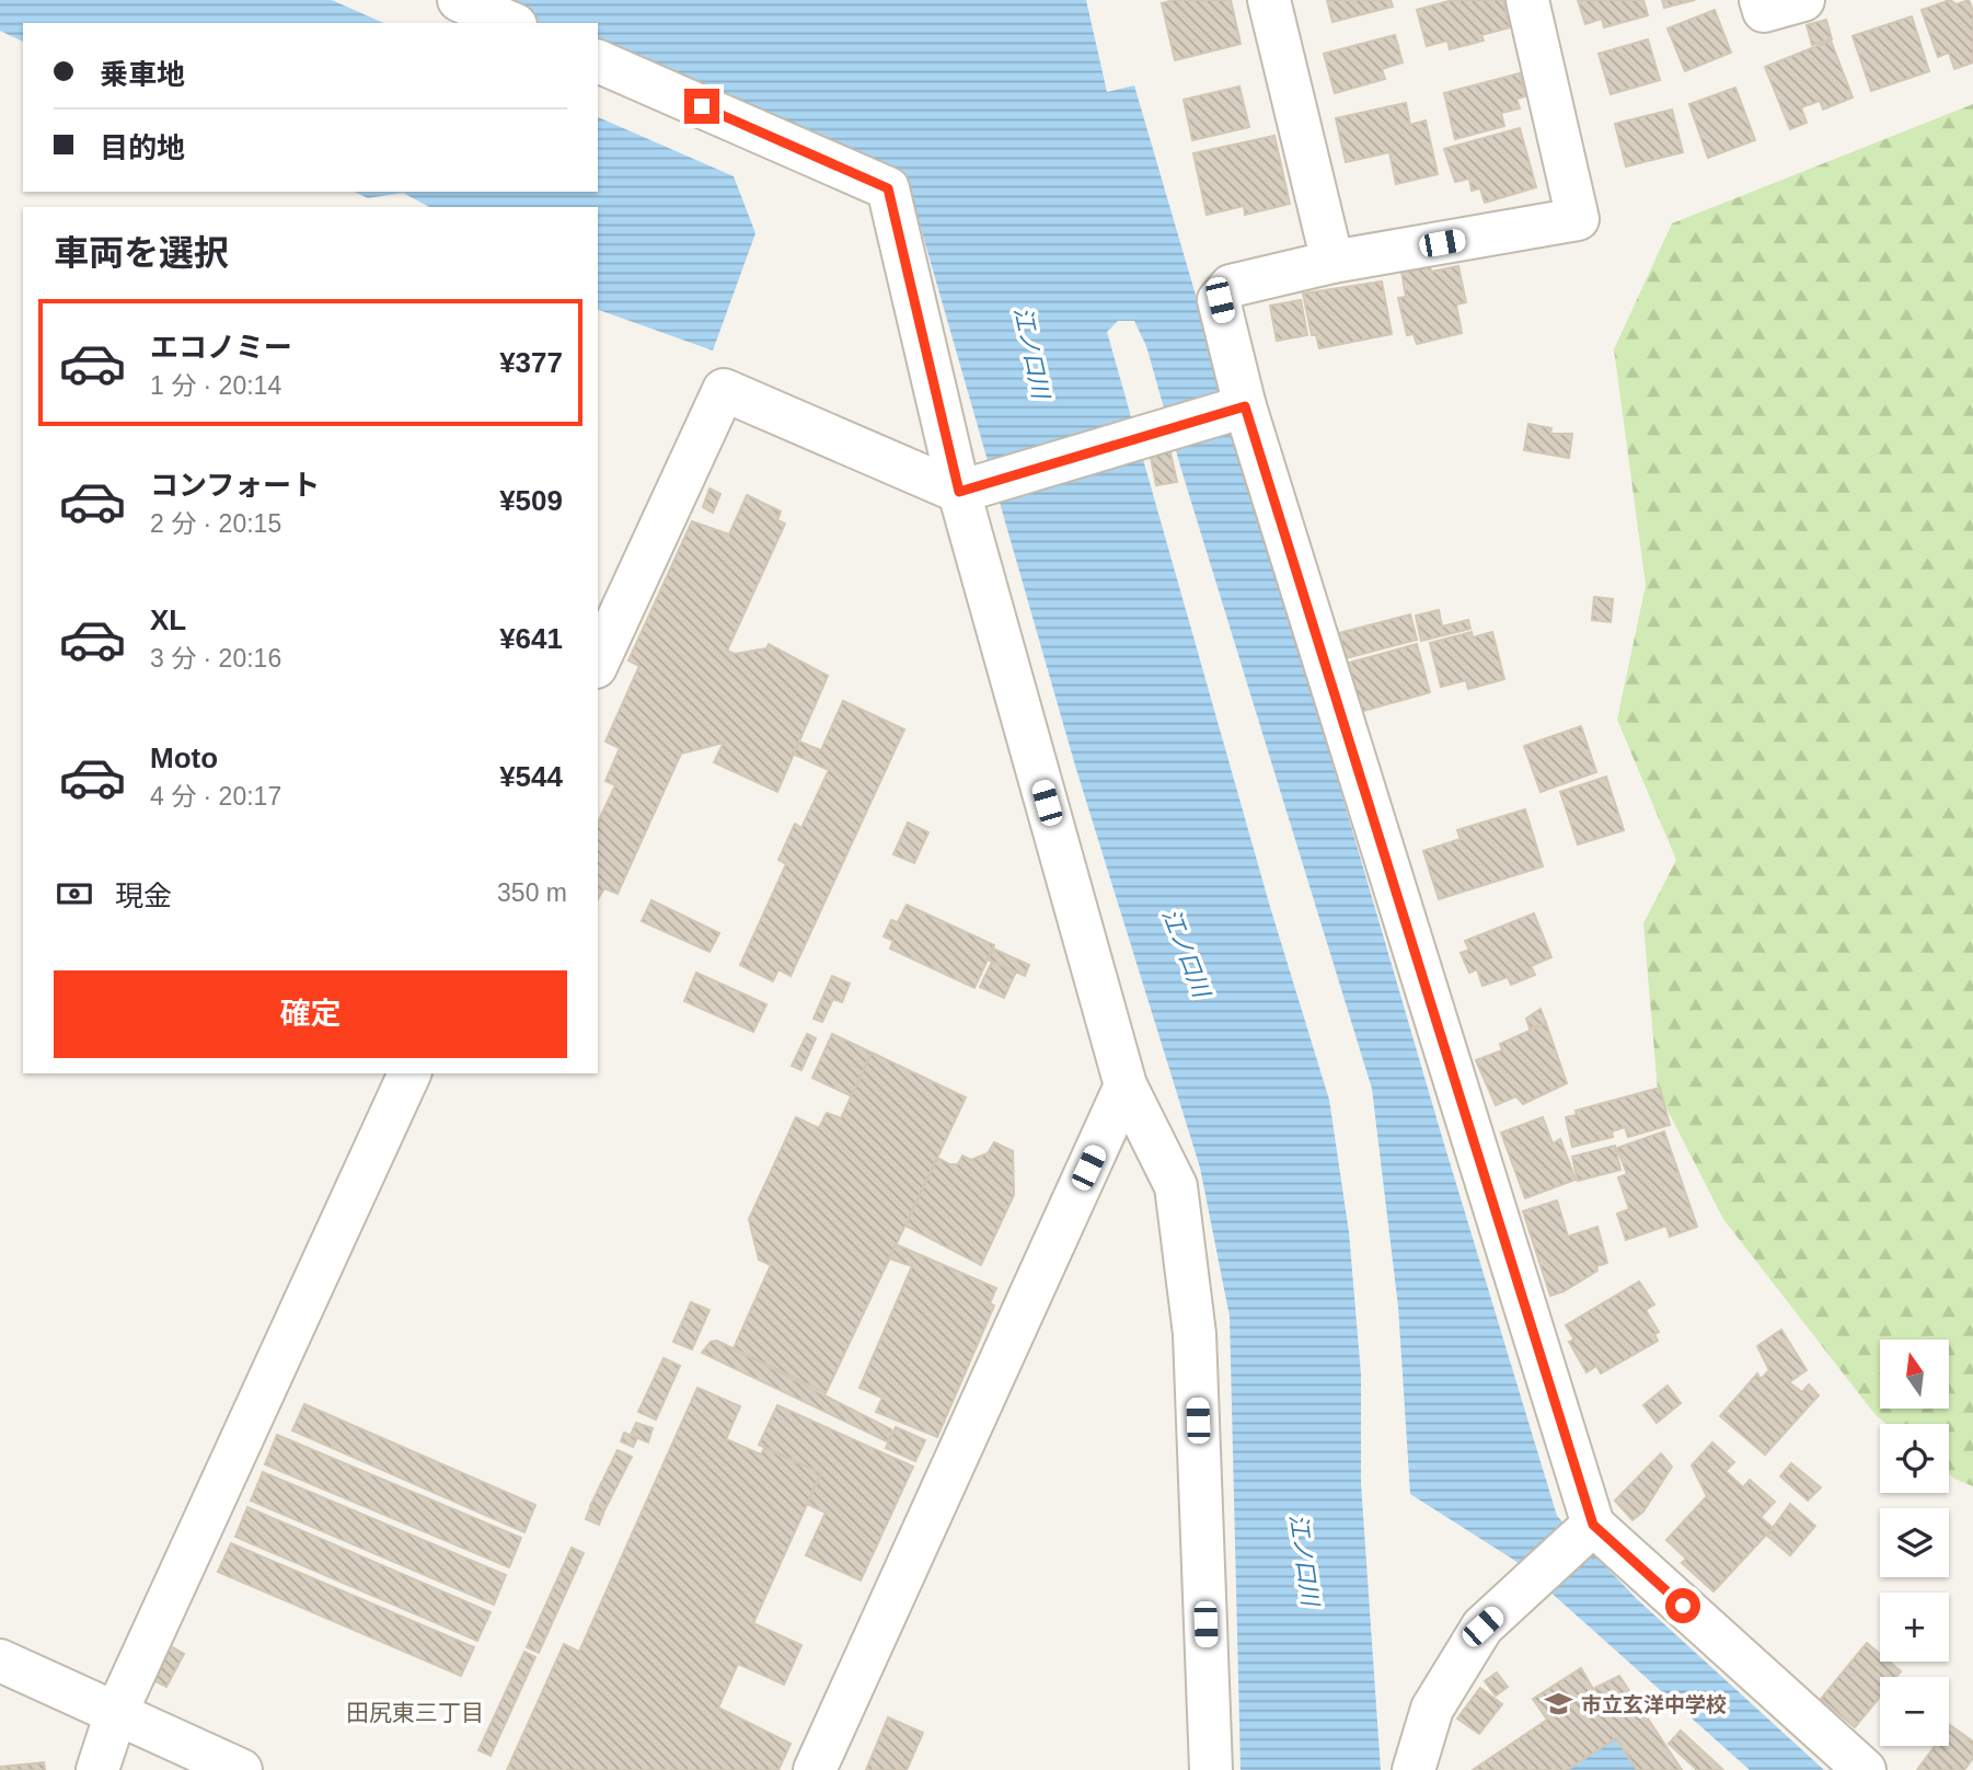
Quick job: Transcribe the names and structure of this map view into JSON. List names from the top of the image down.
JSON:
{
  "districts": ["田尻東三丁目"],
  "water": ["江ノ口川"],
  "places": {
    "school or university": ["市立玄洋中学校"]
  },
  "north": "top",
  "page": {
    "banner": ["乗車地", "目的地"],
    "heading": "車両を選択",
    "list": [
      {
        "name": "エコノミー",
        "note": "1 分 · 20:14",
        "value": "¥377"
      },
      {
        "name": "コンフォート",
        "note": "2 分 · 20:15",
        "value": "¥509"
      },
      {
        "name": "XL",
        "note": "3 分 · 20:16",
        "value": "¥641"
      },
      {
        "name": "Moto",
        "note": "4 分 · 20:17",
        "value": "¥544"
      }
    ],
    "pay": ["現金", "350 m"],
    "buttons": "確定",
    "map_buttons": ["+", "−"]
  }
}
